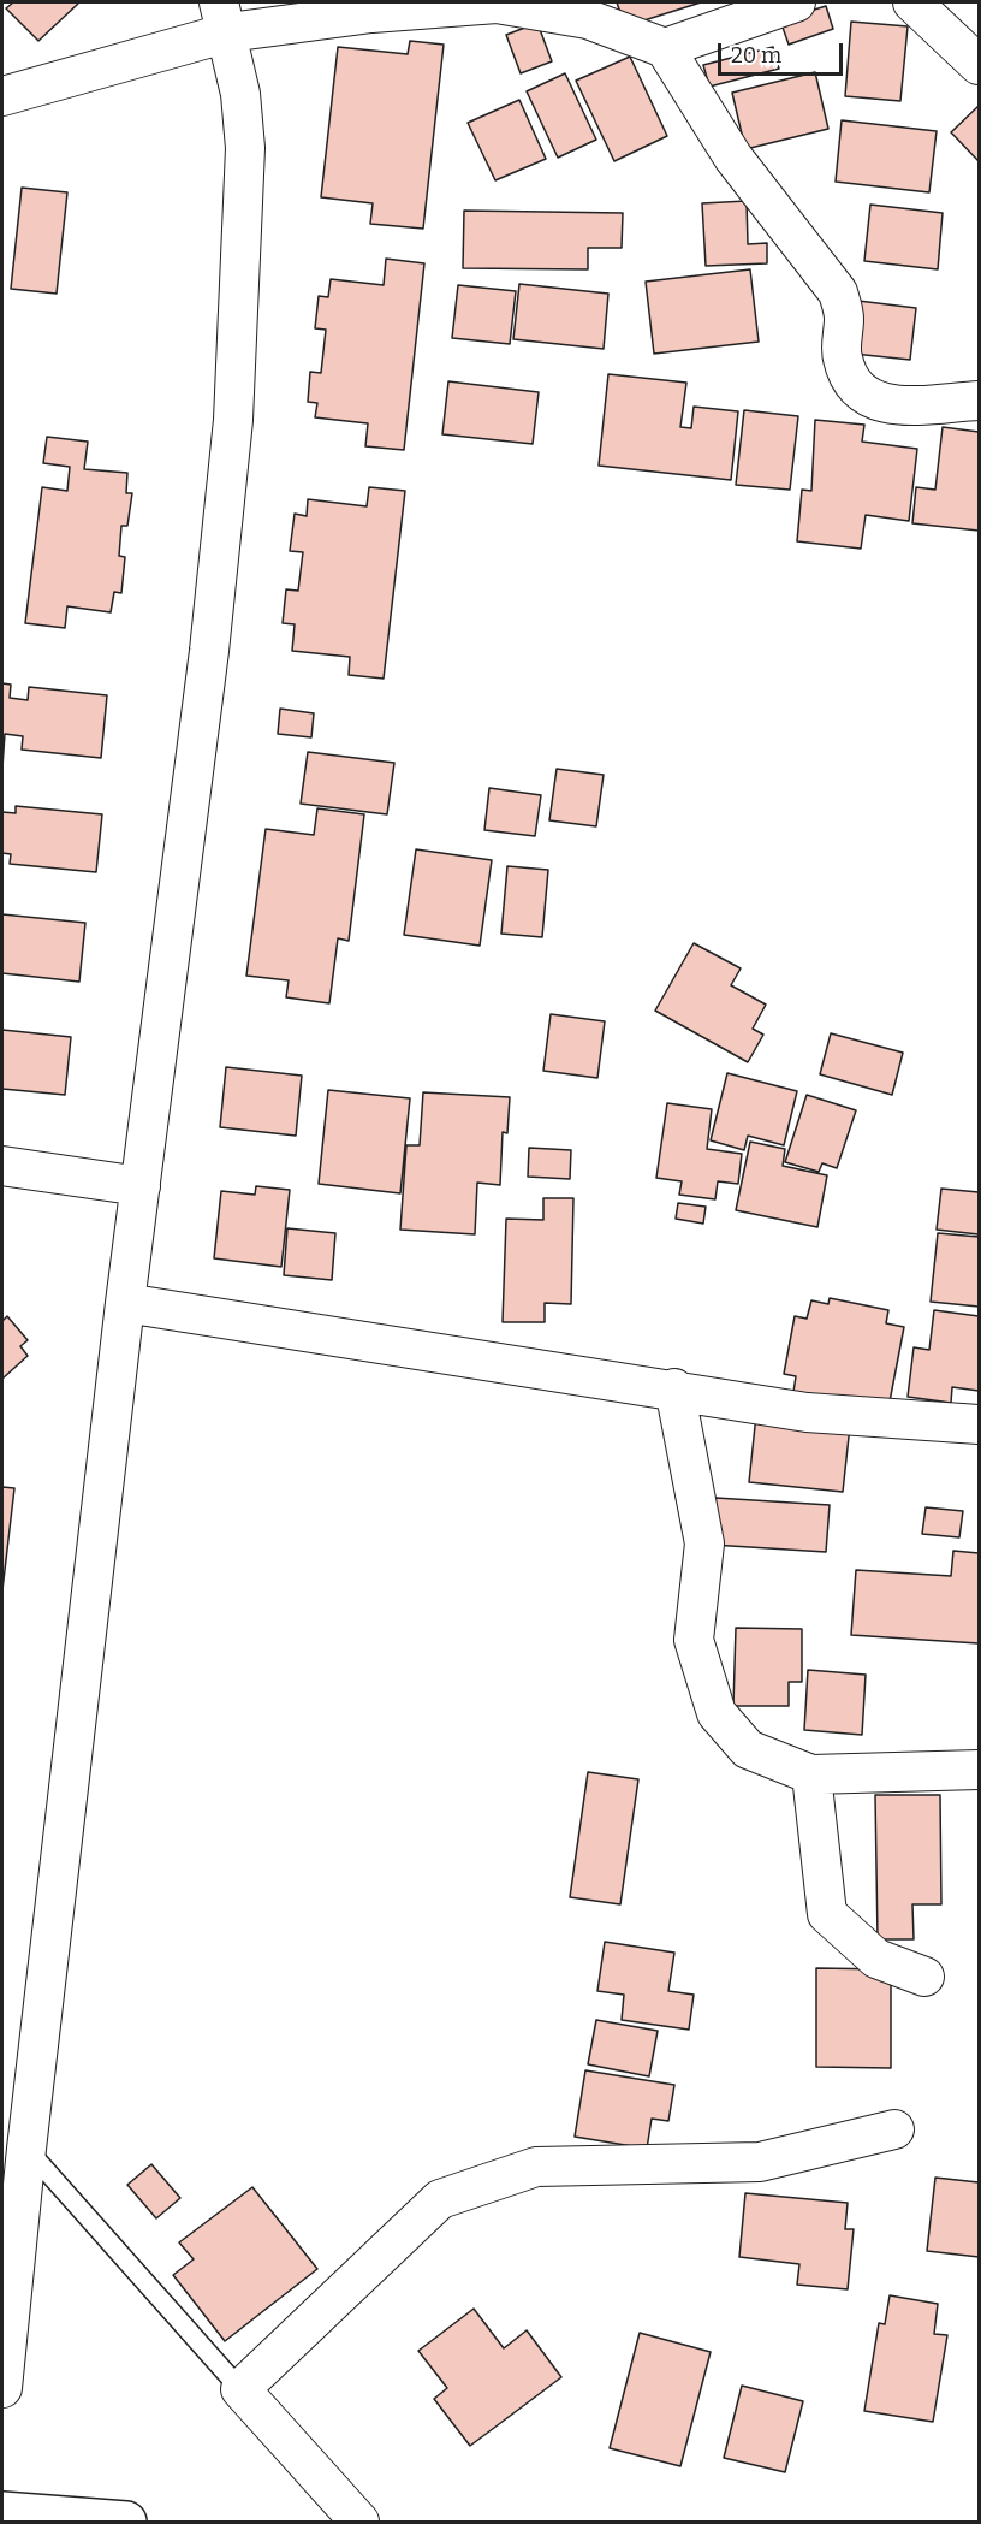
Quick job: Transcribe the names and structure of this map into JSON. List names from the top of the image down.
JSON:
{
  "scale_bar": "20 m"
}
